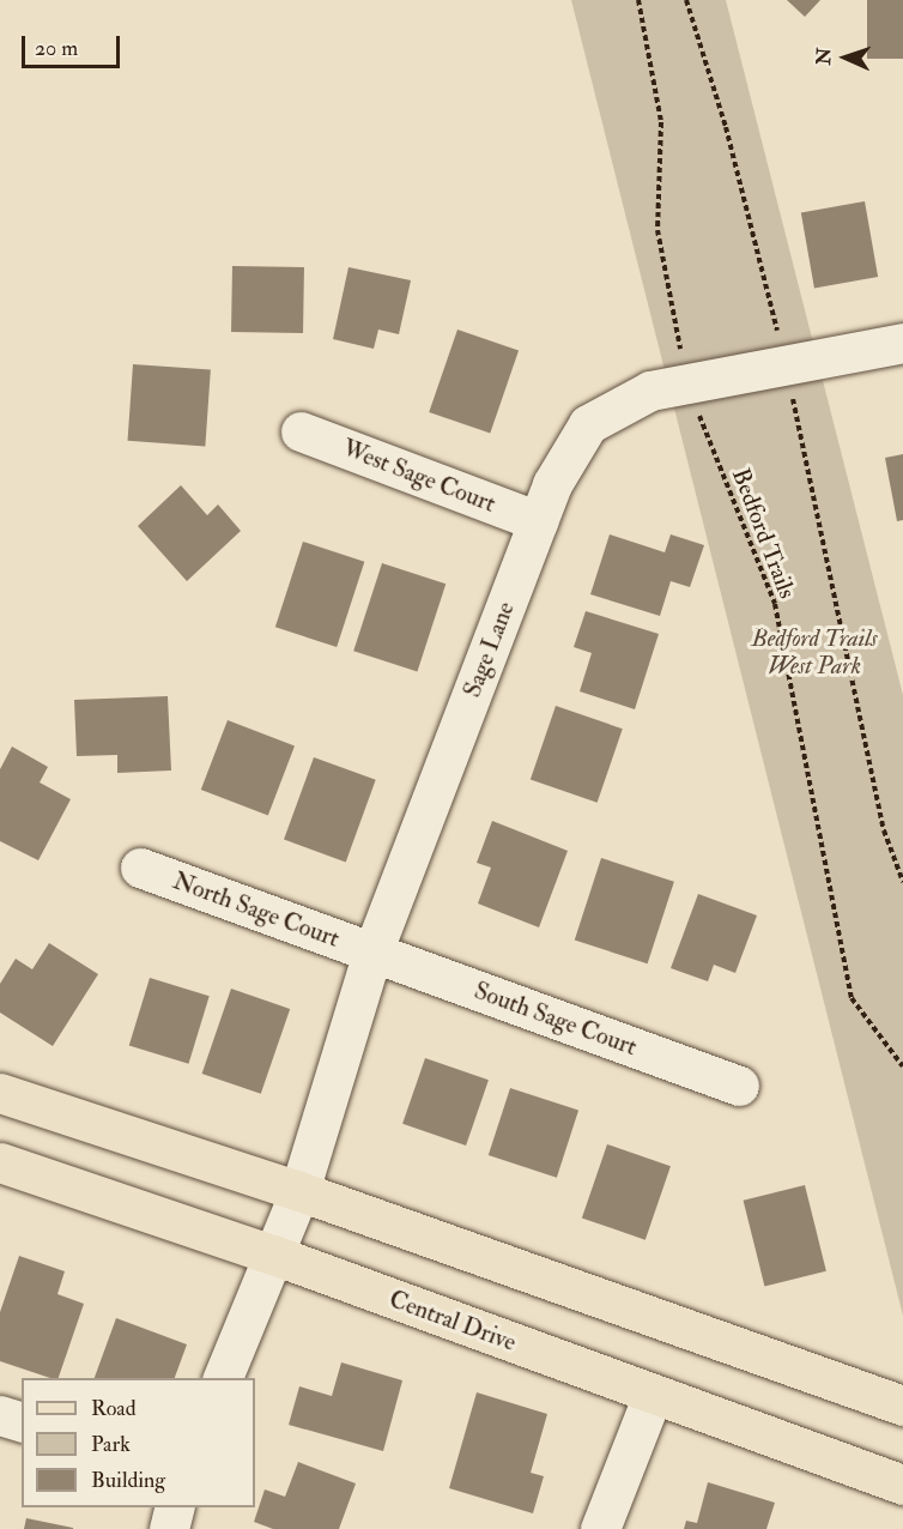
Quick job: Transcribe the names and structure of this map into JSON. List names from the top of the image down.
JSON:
{
  "streets": {
    "main road": ["Central Drive"],
    "street": [
      "West Sage Court",
      "Sage Lane",
      "North Sage Court",
      "South Sage Court"
    ],
    "path": ["Bedford Trails"]
  },
  "crossings": [
    ["West Sage Court", "Sage Lane"],
    ["Bedford Trails", "Sage Lane"],
    ["Sage Lane", "North Sage Court"],
    ["Sage Lane", "South Sage Court"],
    ["Sage Lane", "Central Drive"],
    ["North Sage Court", "South Sage Court"]
  ],
  "parks": ["Bedford Trails West Park"],
  "legend": ["Road", "Park", "Building"],
  "scale_bar": "20 m",
  "north": "left"
}
